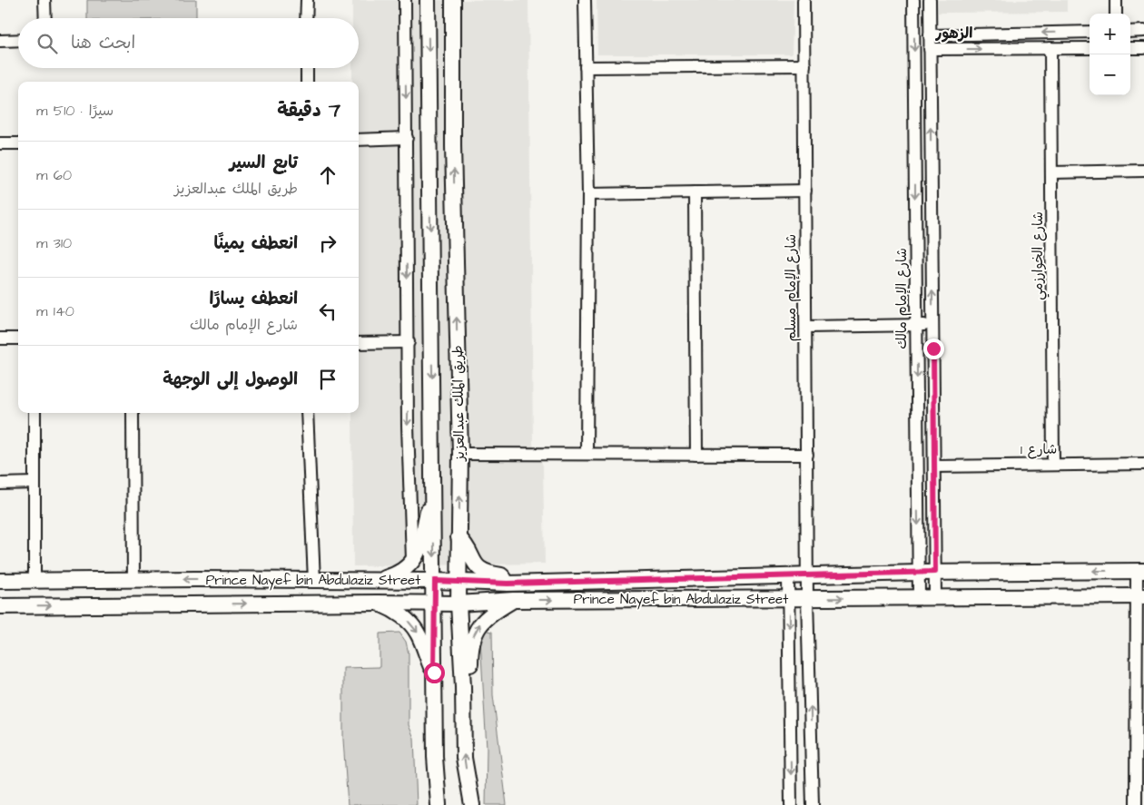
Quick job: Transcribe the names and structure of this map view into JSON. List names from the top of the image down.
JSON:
{
  "streets": {
    "main road": ["طريق الملك عبدالعزيز", "Prince Nayef bin Abdulaziz Street"],
    "street": [
      "شارع الخوارزمي",
      "شارع الإمام مسلم",
      "شارع الإمام مالك",
      "شارع 1"
    ]
  },
  "crossings": [
    ["شارع الخوارزمي", "شارع 1"],
    ["شارع الإمام مسلم", "Prince Nayef bin Abdulaziz Street"],
    ["شارع الإمام مالك", "Prince Nayef bin Abdulaziz Street"],
    ["طريق الملك عبدالعزيز", "Prince Nayef bin Abdulaziz Street"]
  ],
  "districts": ["الزهور"],
  "page": {
    "map_buttons": ["+", "−"],
    "search": "ابحث هنا",
    "heading": ["7 دقيقة", "سيرًا · 510 m"],
    "list": [
      ["تابع السير", "طريق الملك عبدالعزيز", "60 m"],
      ["انعطف يمينًا", "310 m"],
      ["انعطف يسارًا", "شارع الإمام مالك", "140 m"],
      "الوصول إلى الوجهة"
    ]
  }
}
